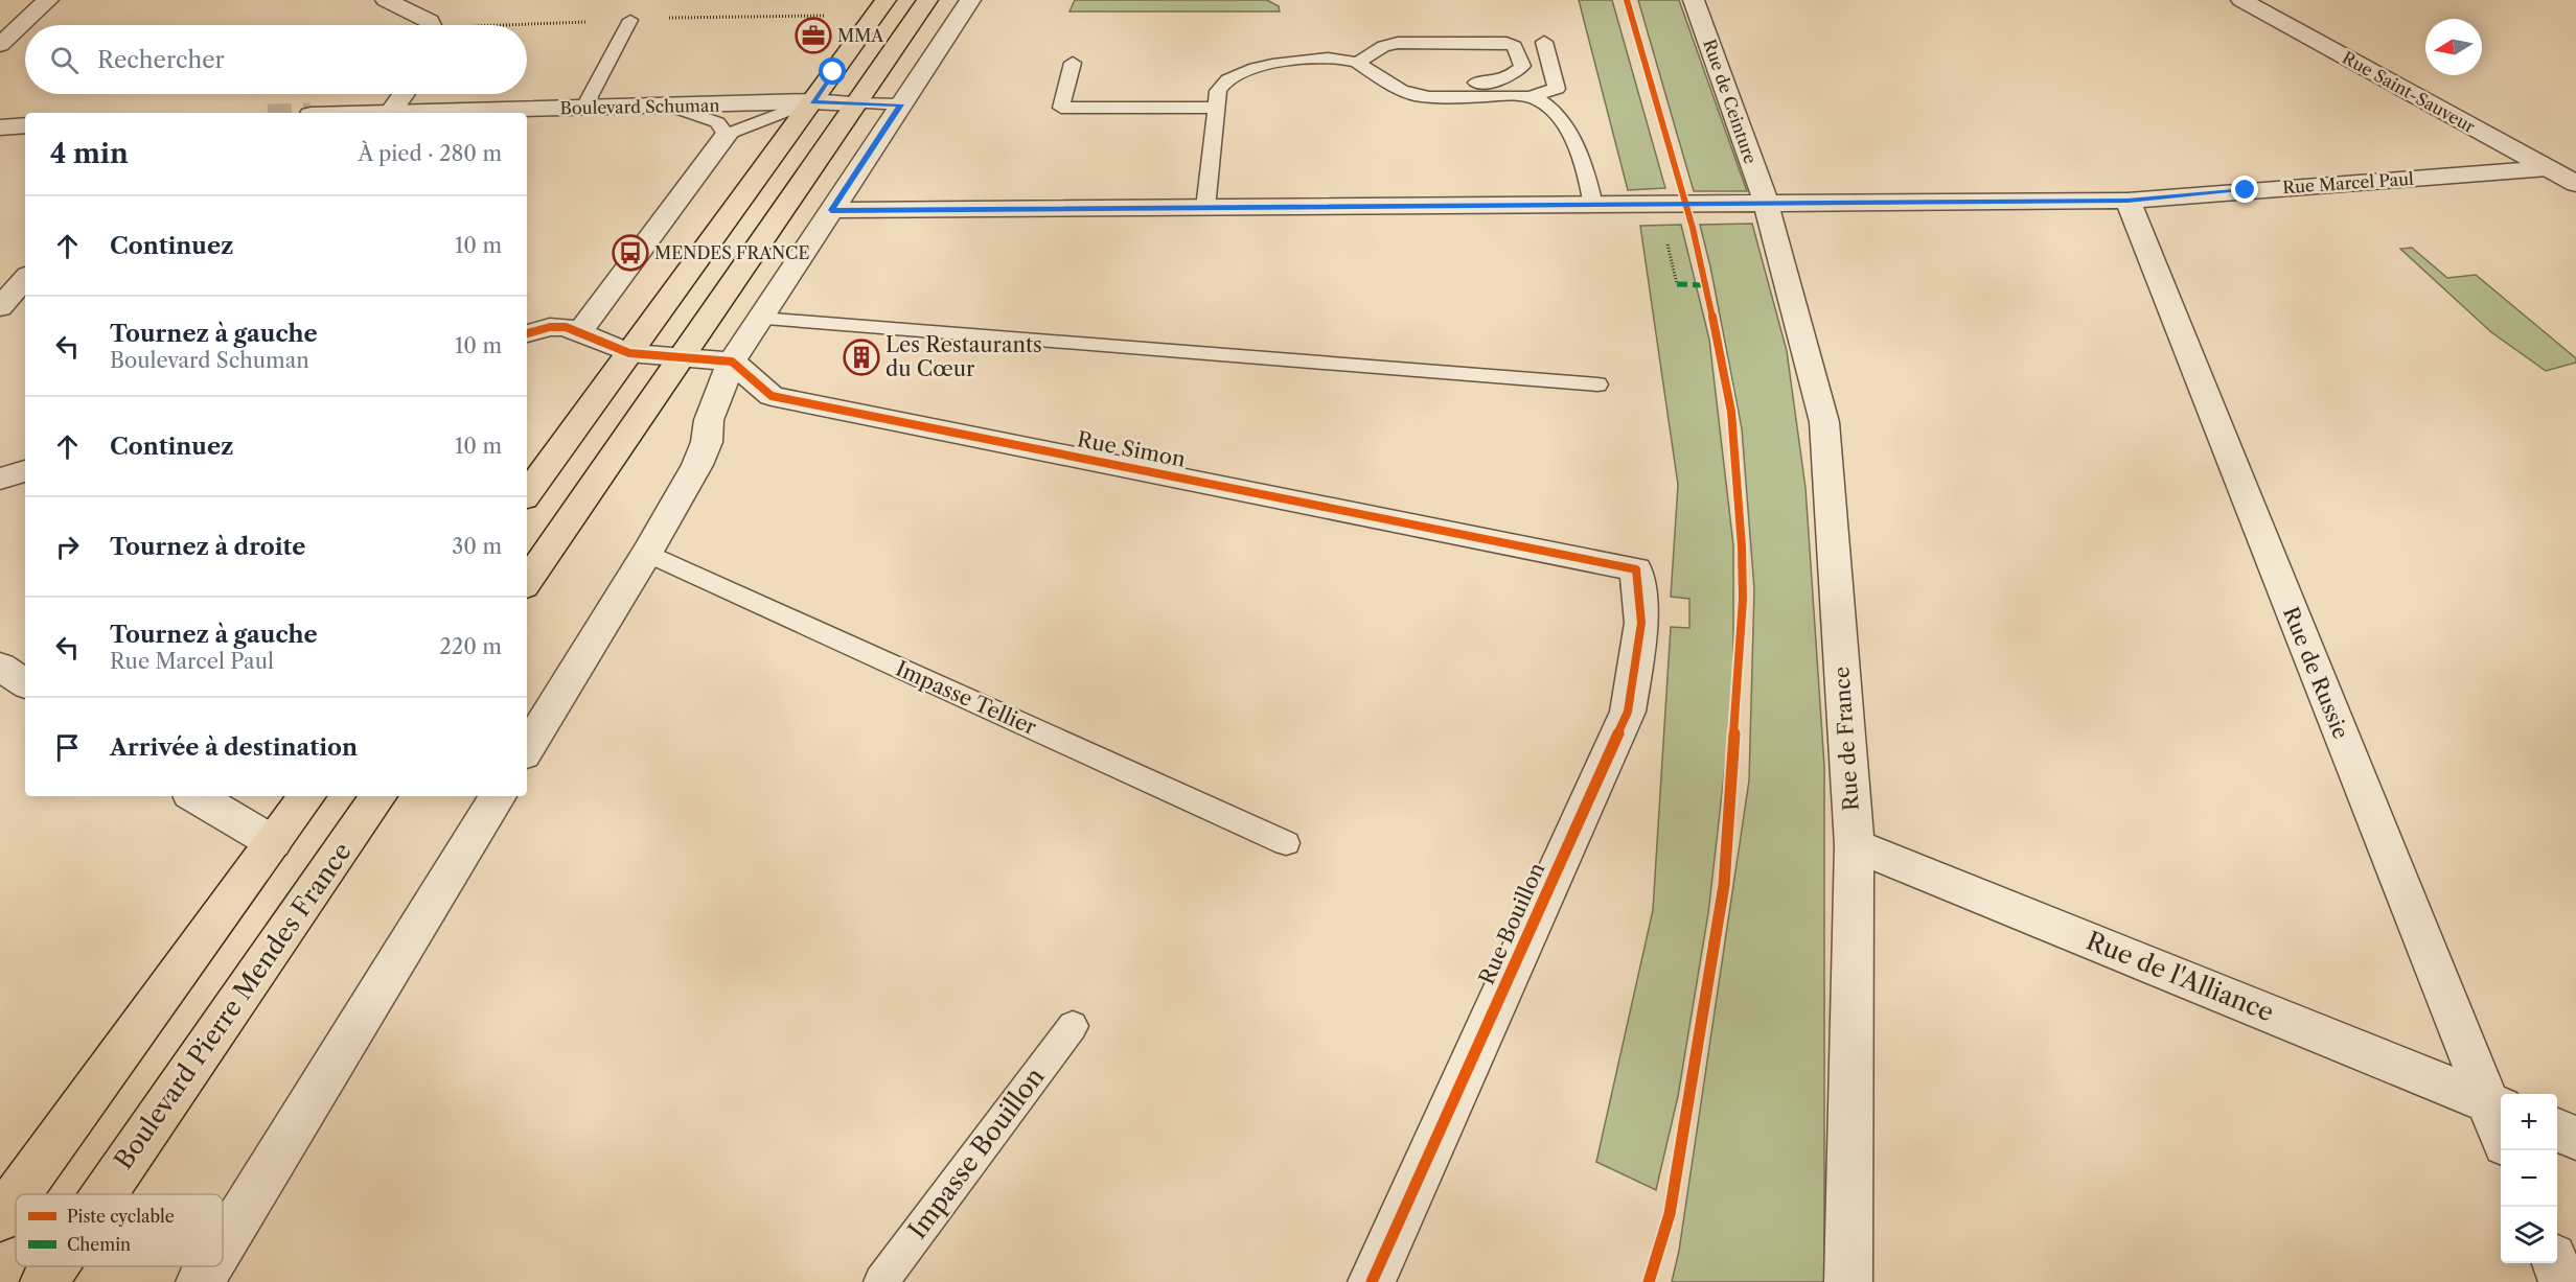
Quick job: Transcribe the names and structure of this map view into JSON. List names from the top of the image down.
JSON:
{
  "streets": {
    "main road": ["Boulevard Pierre Mendes France"],
    "street": [
      "Rue Saint-Sauveur",
      "Rue de Ceinture",
      "Boulevard Schuman",
      "Rue Marcel Paul",
      "Rue Simon",
      "Rue de Russie",
      "Rue de France",
      "Rue Bouillon",
      "Rue de l'Alliance"
    ],
    "lane": ["Impasse Tellier", "Impasse Bouillon"]
  },
  "crossings": [
    ["Rue Saint-Sauveur", "Rue Marcel Paul"],
    ["Rue de Ceinture", "Rue Marcel Paul"],
    ["Rue de Ceinture", "Rue de France"],
    ["Rue Marcel Paul", "Rue de Russie"],
    ["Rue Marcel Paul", "Rue de France"],
    ["Rue Simon", "Rue Bouillon"],
    ["Rue de Russie", "Rue de l'Alliance"],
    ["Rue de France", "Rue de l'Alliance"]
  ],
  "places": {
    "office": ["MMA"],
    "bus stop": ["MENDES FRANCE"],
    "building": ["Les Restaurants du Cœur"]
  },
  "legend": ["Piste cyclable", "Chemin"],
  "north": "left",
  "page": {
    "search": "Rechercher",
    "heading": ["4 min", "À pied · 280 m"],
    "list": [
      ["Continuez", "10 m"],
      ["Tournez à gauche", "Boulevard Schuman", "10 m"],
      ["Continuez", "10 m"],
      ["Tournez à droite", "30 m"],
      ["Tournez à gauche", "Rue Marcel Paul", "220 m"],
      "Arrivée à destination"
    ],
    "map_buttons": ["+", "−"]
  }
}
